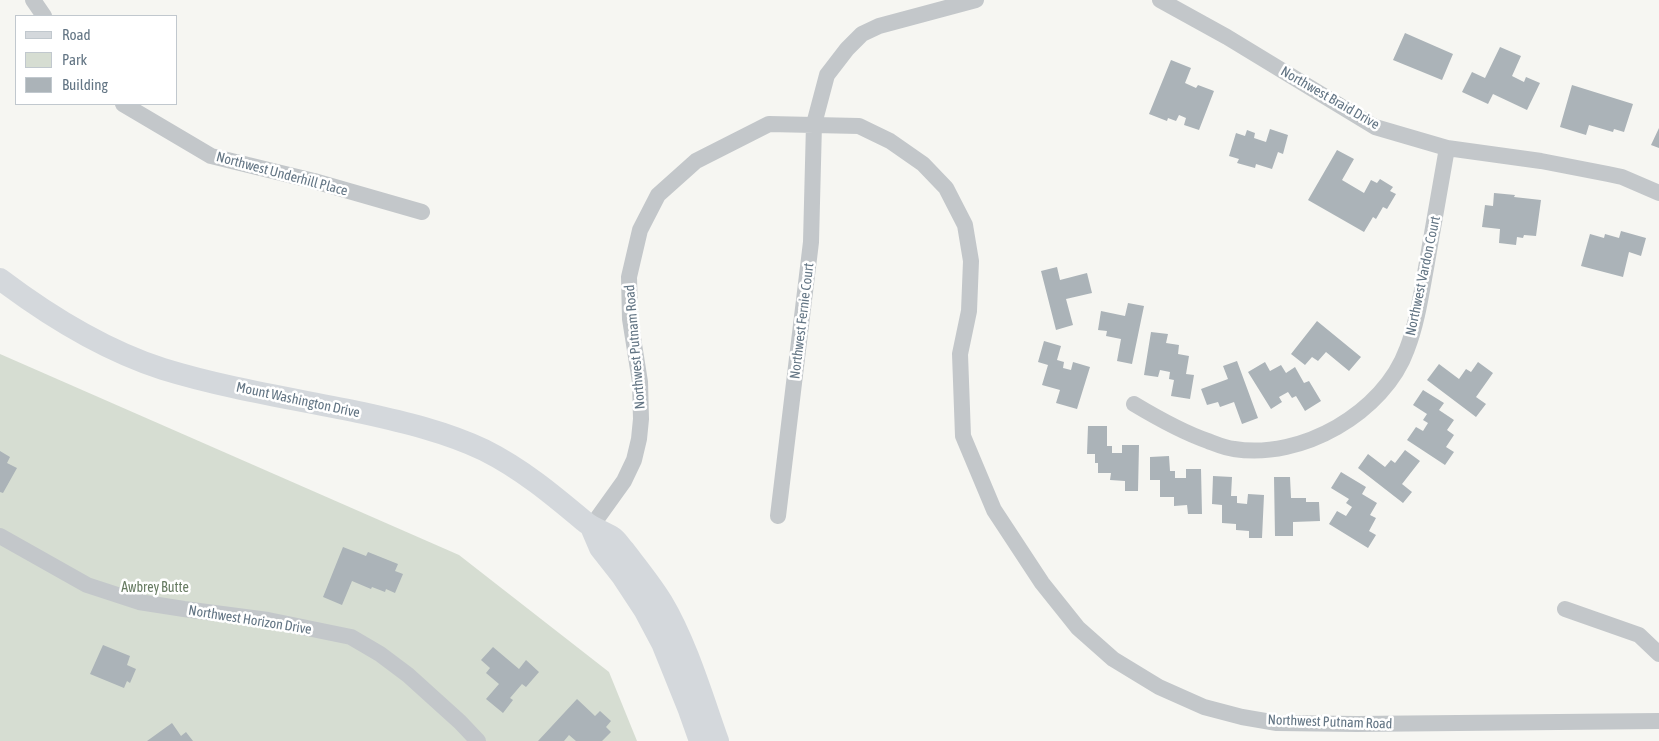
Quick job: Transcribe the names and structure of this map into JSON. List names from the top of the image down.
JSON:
{
  "streets": {
    "main road": ["Mount Washington Drive"],
    "street": [
      "Northwest Braid Drive",
      "Northwest Underhill Place",
      "Northwest Vardon Court",
      "Northwest Fernie Court",
      "Northwest Putnam Road",
      "Northwest Horizon Drive"
    ]
  },
  "crossings": [
    ["Northwest Braid Drive", "Northwest Vardon Court"],
    ["Northwest Fernie Court", "Northwest Putnam Road"],
    ["Northwest Putnam Road", "Mount Washington Drive"]
  ],
  "parks": ["Awbrey Butte"],
  "legend": ["Road", "Park", "Building"]
}
